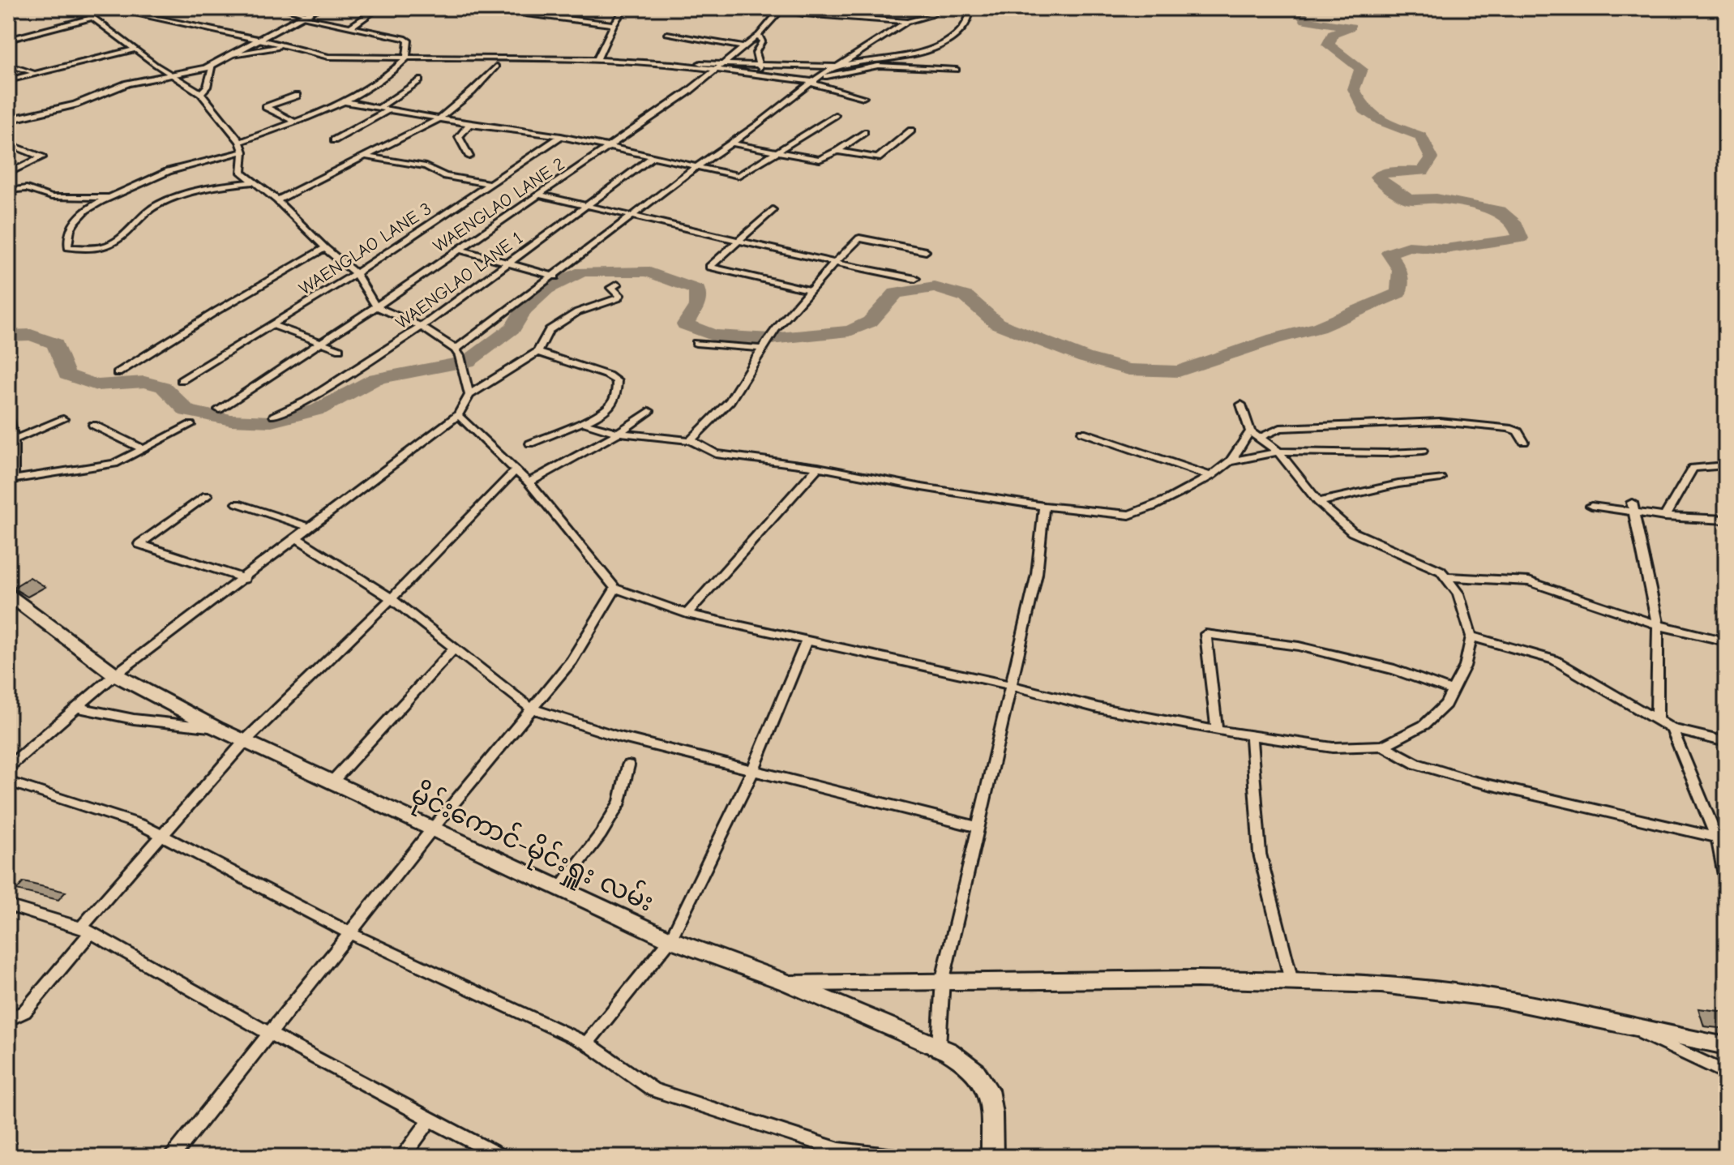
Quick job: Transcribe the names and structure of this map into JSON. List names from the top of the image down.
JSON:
{
  "streets": {
    "main road": ["မိုင်းကောင်-မိုင်းရှူး လမ်း"],
    "street": ["WAENGLAO LANE 2", "WAENGLAO LANE 3", "WAENGLAO LANE 1"]
  }
}
